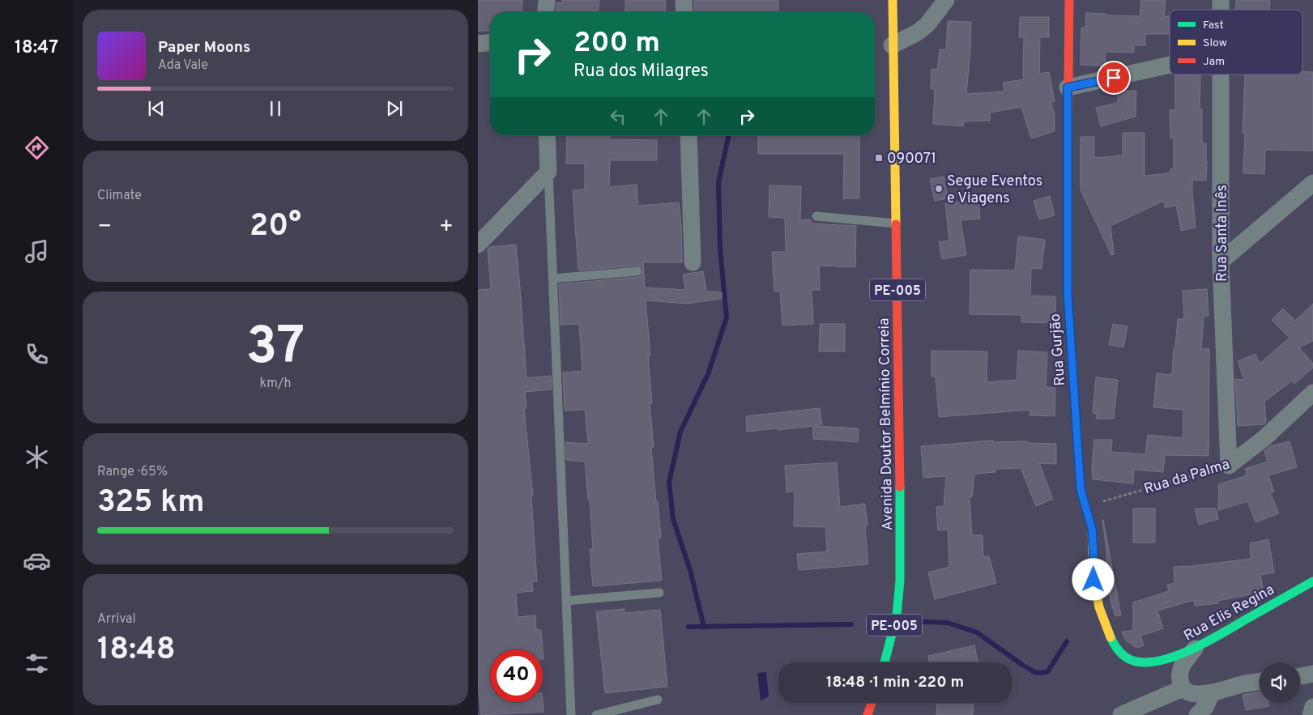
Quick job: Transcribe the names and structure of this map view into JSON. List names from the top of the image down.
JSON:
{
  "streets": {
    "street": [
      "Rua Santa Inês",
      "PE-005",
      "Rua Gurjão",
      "Avenida Doutor Belmínio Correia",
      "Rua da Palma",
      "Rua Elis Regina"
    ]
  },
  "crossings": [
    ["Rua Santa Inês", "Rua da Palma"],
    ["Rua Gurjão", "Rua da Palma"],
    ["Rua Gurjão", "Rua Elis Regina"]
  ],
  "places": {
    "transit": ["090071"],
    "other": ["Segue Eventos e Viagens"]
  },
  "legend": ["Fast", "Slow", "Jam"],
  "page": {
    "tabs": "18:47",
    "turn": ["200 m", "Rua dos Milagres"],
    "song": ["Paper Moons", "Ada Vale"],
    "tile": [
      "Climate",
      ["37", "km/h"],
      ["Range · 65%", "325 km"],
      ["Arrival", "18:48"]
    ],
    "heat": ["−", "20°", "+"],
    "limit": "40",
    "trip": "18:48 · 1 min · 220 m"
  }
}
